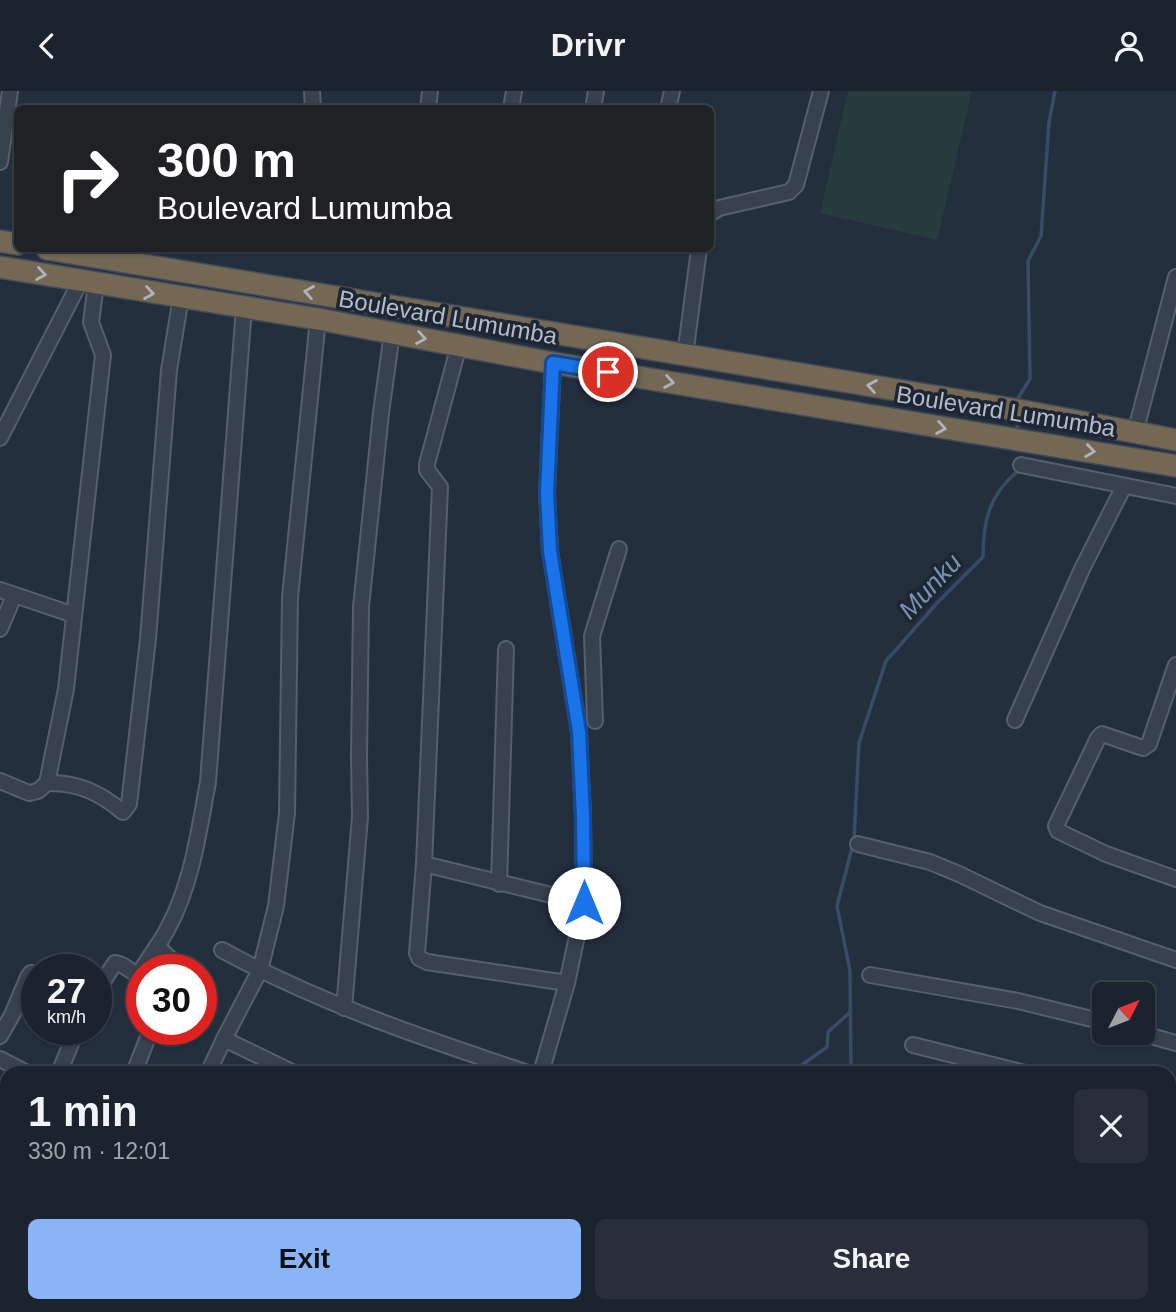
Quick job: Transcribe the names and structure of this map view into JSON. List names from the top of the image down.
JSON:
{
  "streets": {
    "highway": ["Boulevard Lumumba"]
  },
  "water": ["Munku"],
  "north": "top right",
  "page": {
    "header": "Drivr",
    "turn": ["300 m", "Boulevard Lumumba"],
    "speed": "27 km/h",
    "limit": "30",
    "heading": ["1 min", "330 m · 12:01"],
    "buttons": ["Exit", "Share"]
  }
}
